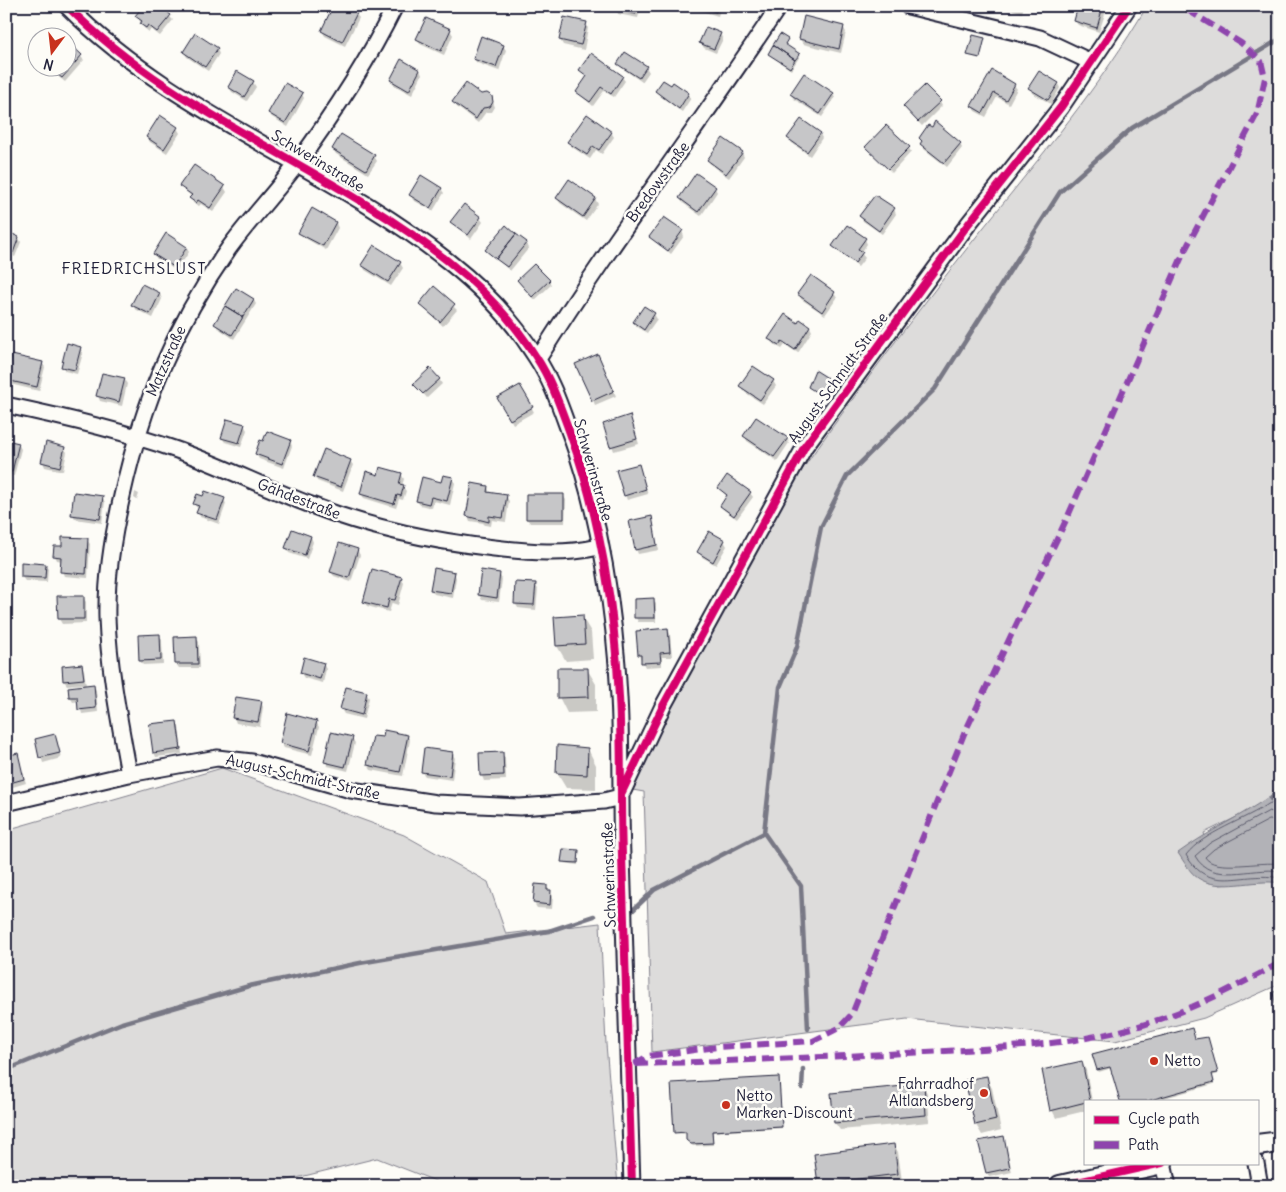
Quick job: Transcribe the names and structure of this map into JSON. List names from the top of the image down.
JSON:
{
  "streets": {
    "street": [
      "Schwerinstraße",
      "Bredowstraße",
      "Matzstraße",
      "August-Schmidt-Straße",
      "Gähdestraße"
    ]
  },
  "crossings": [
    ["Schwerinstraße", "Bredowstraße"],
    ["Schwerinstraße", "Matzstraße"],
    ["Schwerinstraße", "August-Schmidt-Straße"],
    ["Schwerinstraße", "Gähdestraße"],
    ["Matzstraße", "August-Schmidt-Straße"],
    ["Matzstraße", "Gähdestraße"]
  ],
  "districts": ["FRIEDRICHSLUST"],
  "places": ["Netto", "Fahrradhof Altlandsberg", "Netto Marken-Discount"],
  "legend": ["Cycle path", "Path"],
  "north": "bottom"
}
